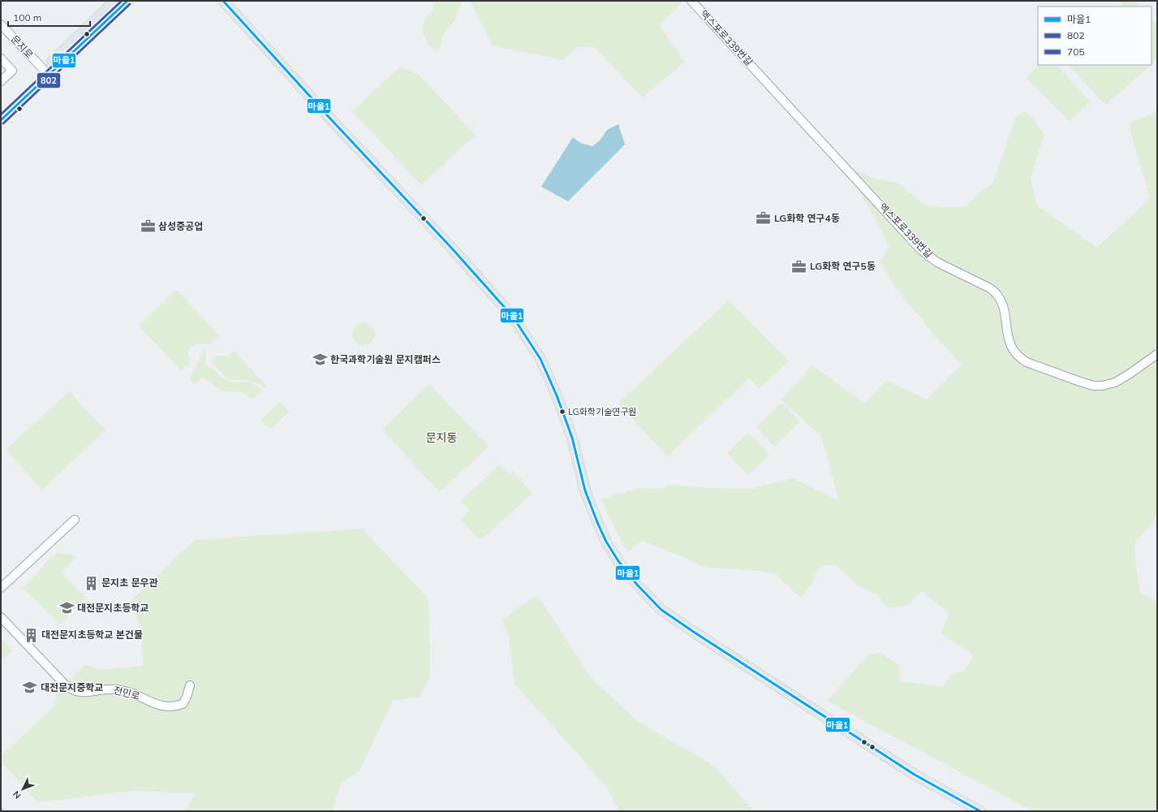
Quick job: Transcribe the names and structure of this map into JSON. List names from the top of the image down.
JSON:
{
  "streets": {
    "street": ["엑스포로339번길", "문지로", "전민로"]
  },
  "districts": ["문지동"],
  "places": {
    "office": ["LG화학 연구4동", "삼성중공업", "LG화학 연구5동"],
    "school or university": ["한국과학기술원 문지캠퍼스", "대전문지초등학교", "대전문지중학교"],
    "other": ["LG화학기술연구원"],
    "building": ["문지초 문우관", "대전문지초등학교 본건물"]
  },
  "lines": ["transit line 마을1", "transit line 705", "transit line 802"],
  "legend": ["마을1", "802", "705"],
  "scale_bar": "100 m",
  "north": "bottom left"
}
